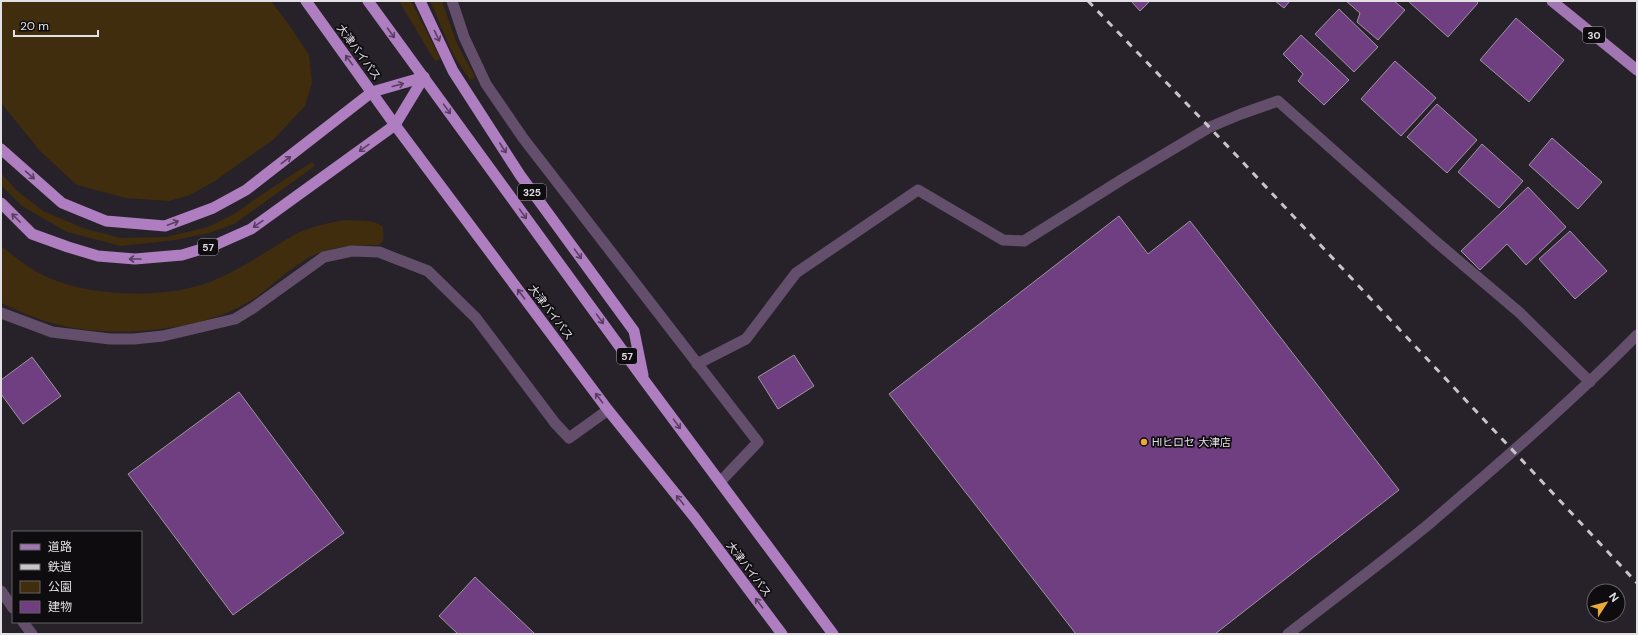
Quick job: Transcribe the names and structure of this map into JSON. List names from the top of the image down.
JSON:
{
  "streets": {
    "highway": ["大津バイパス", "325", "57"],
    "main road": ["30"]
  },
  "crossings": [
    ["大津バイパス", "57"],
    ["325", "57"]
  ],
  "places": ["HIヒロセ 大津店"],
  "legend": [
    "道路",
    "鉄道",
    "公園",
    "建物"
  ],
  "scale_bar": "20 m",
  "north": "top right"
}
